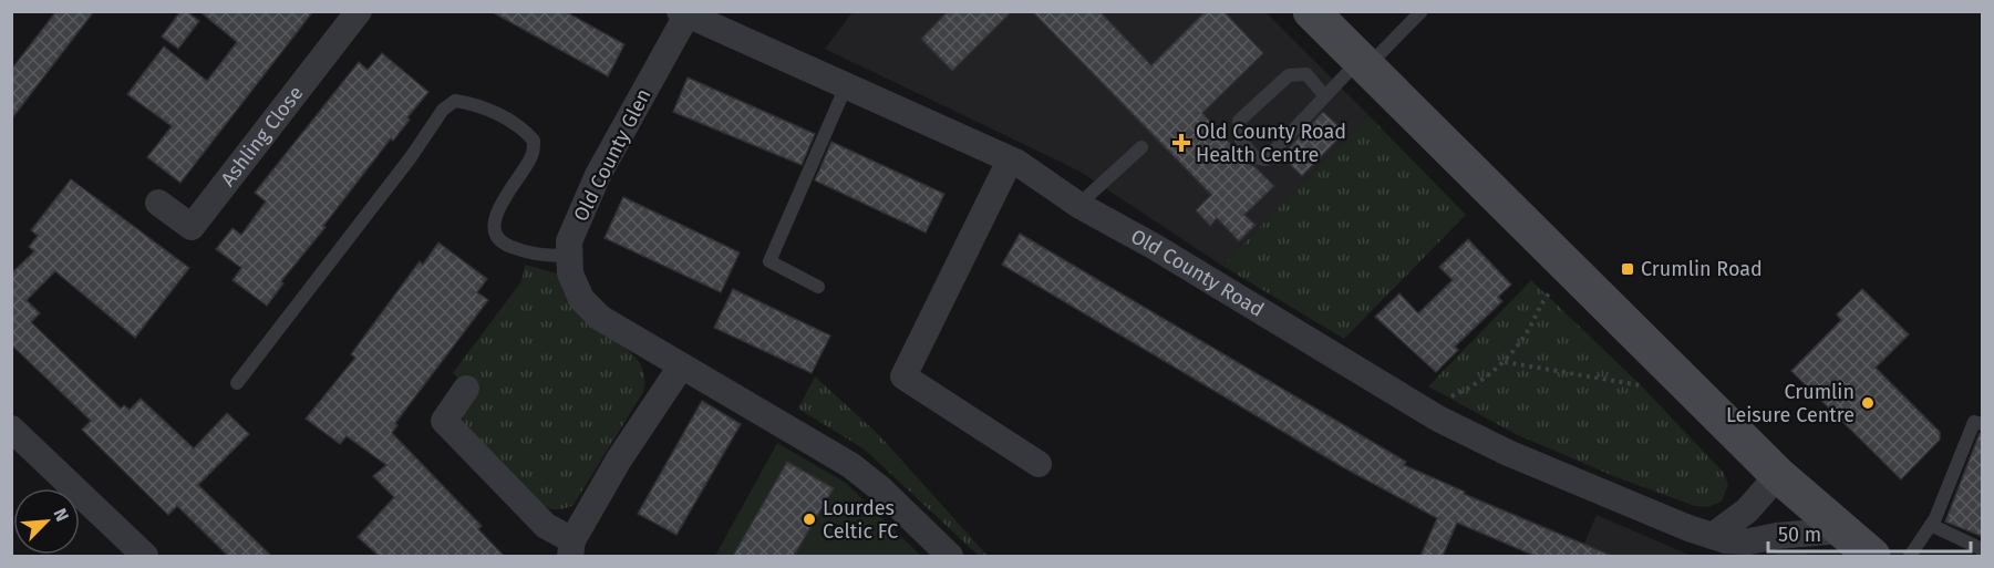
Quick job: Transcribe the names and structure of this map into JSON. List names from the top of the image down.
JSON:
{
  "streets": {
    "street": ["Ashling Close", "Old County Glen", "Old County Road"]
  },
  "crossings": [
    ["Old County Glen", "Old County Road"]
  ],
  "places": {
    "health": ["Old County Road Health Centre"],
    "transit": ["Crumlin Road"],
    "other": ["Crumlin Leisure Centre", "Lourdes Celtic FC"]
  },
  "scale_bar": "50 m",
  "north": "top right"
}
